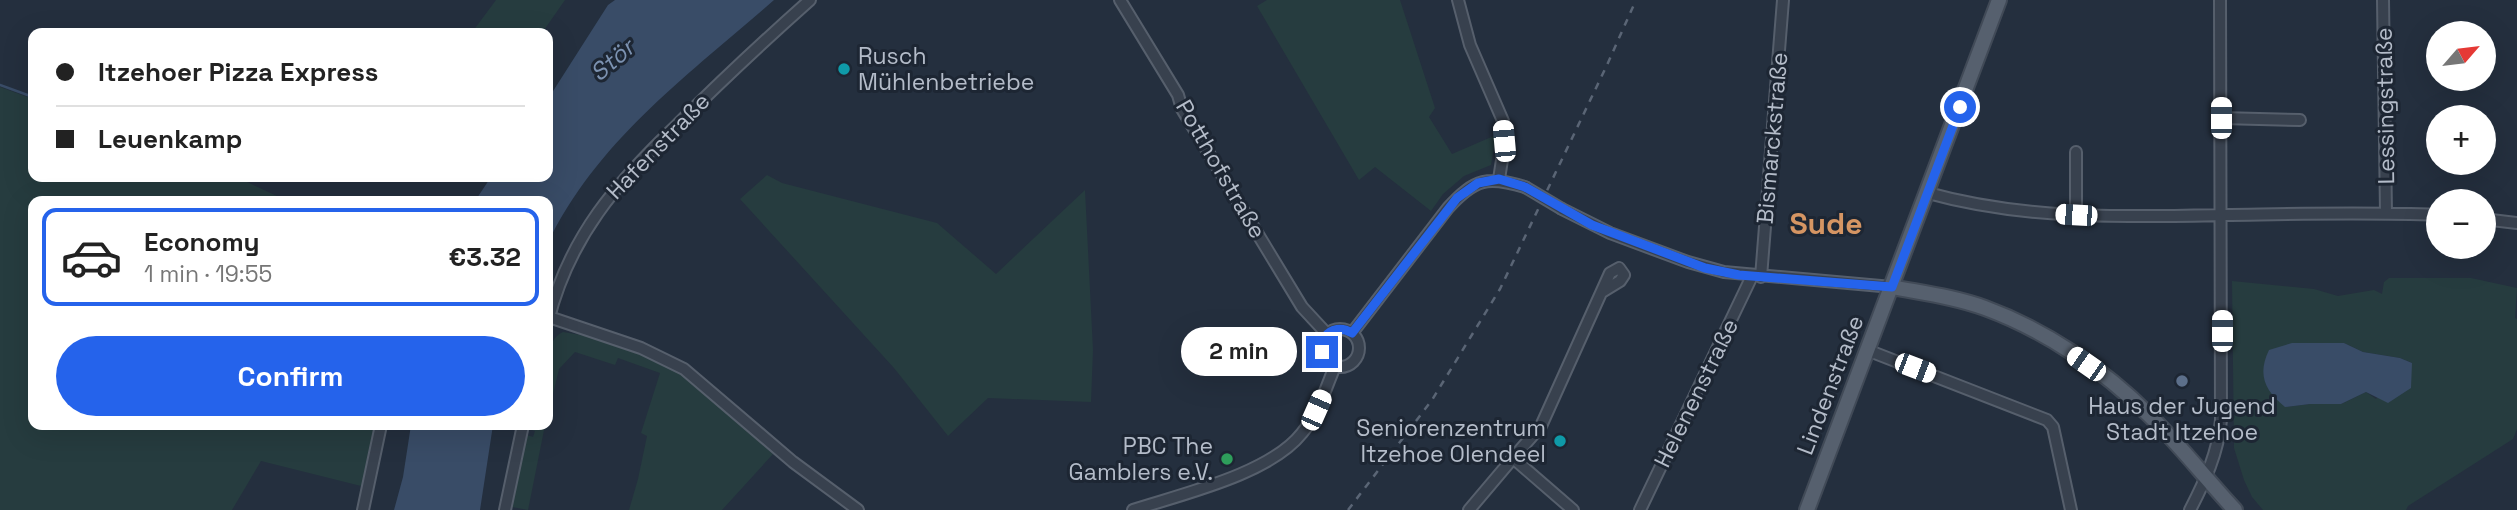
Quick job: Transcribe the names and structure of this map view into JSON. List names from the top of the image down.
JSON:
{
  "streets": {
    "main road": ["Lindenstraße"],
    "street": [
      "Lessingstraße",
      "Bismarckstraße",
      "Hafenstraße",
      "Potthofstraße",
      "Helenenstraße"
    ]
  },
  "crossings": [
    ["Bismarckstraße", "Helenenstraße"]
  ],
  "districts": ["Sude"],
  "water": ["Stör"],
  "places": [
    "Rusch Mühlenbetriebe",
    "Haus der Jugend Stadt Itzehoe",
    "Seniorenzentrum Itzehoe Olendeel",
    "PBC The Gamblers e.V."
  ],
  "north": "top right",
  "page": {
    "map_buttons": ["+", "−"],
    "banner": ["Itzehoer Pizza Express", "Leuenkamp"],
    "list": [
      {
        "name": "Economy",
        "note": "1 min · 19:55",
        "value": "€3.32"
      }
    ],
    "buttons": "Confirm",
    "bubble": "2 min"
  }
}
